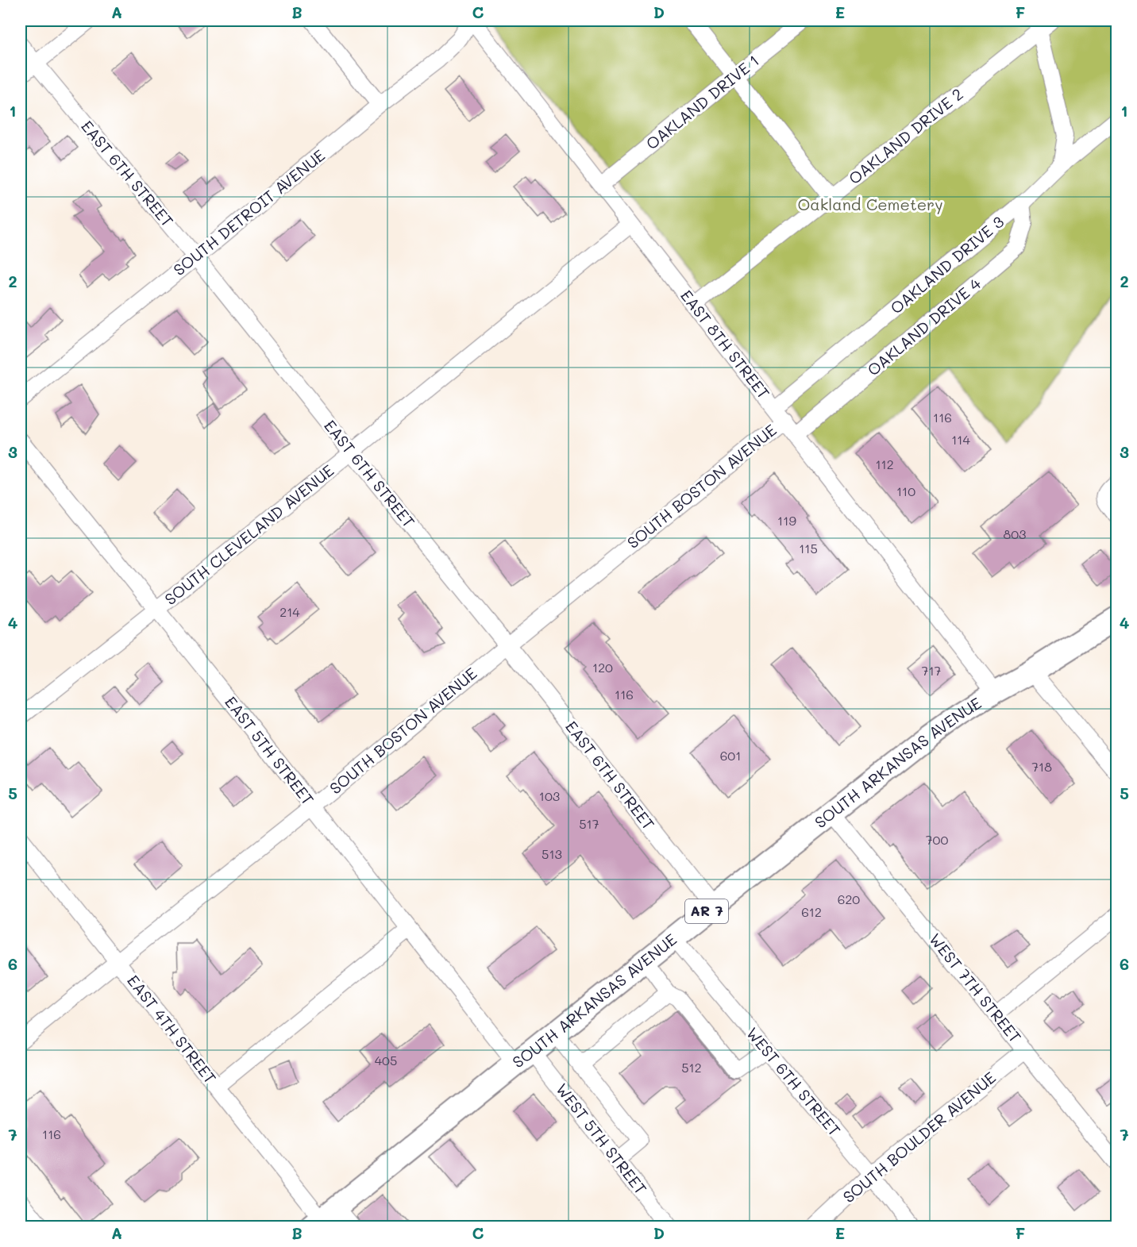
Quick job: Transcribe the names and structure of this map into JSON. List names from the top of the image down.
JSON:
{
  "streets": {
    "highway": ["SOUTH ARKANSAS AVENUE", "AR 7"],
    "street": [
      "OAKLAND DRIVE 1",
      "OAKLAND DRIVE 2",
      "EAST 6TH STREET",
      "SOUTH DETROIT AVENUE",
      "OAKLAND DRIVE 3",
      "OAKLAND DRIVE 4",
      "EAST 8TH STREET",
      "SOUTH BOSTON AVENUE",
      "SOUTH CLEVELAND AVENUE",
      "EAST 5TH STREET",
      "WEST 7TH STREET",
      "EAST 4TH STREET",
      "WEST 6TH STREET",
      "SOUTH BOULDER AVENUE",
      "WEST 5TH STREET"
    ]
  },
  "crossings": [
    ["OAKLAND DRIVE 1", "EAST 8TH STREET"],
    ["OAKLAND DRIVE 2", "EAST 8TH STREET"],
    ["EAST 6TH STREET", "SOUTH DETROIT AVENUE"],
    ["EAST 6TH STREET", "SOUTH BOSTON AVENUE"],
    ["EAST 6TH STREET", "SOUTH CLEVELAND AVENUE"],
    ["EAST 6TH STREET", "SOUTH ARKANSAS AVENUE"],
    ["SOUTH DETROIT AVENUE", "EAST 8TH STREET"],
    ["OAKLAND DRIVE 3", "OAKLAND DRIVE 4"],
    ["OAKLAND DRIVE 3", "EAST 8TH STREET"],
    ["OAKLAND DRIVE 4", "EAST 8TH STREET"],
    ["EAST 8TH STREET", "SOUTH BOSTON AVENUE"],
    ["EAST 8TH STREET", "SOUTH CLEVELAND AVENUE"],
    ["EAST 8TH STREET", "SOUTH ARKANSAS AVENUE"],
    ["SOUTH BOSTON AVENUE", "EAST 5TH STREET"],
    ["SOUTH BOSTON AVENUE", "EAST 4TH STREET"],
    ["SOUTH CLEVELAND AVENUE", "EAST 5TH STREET"],
    ["EAST 5TH STREET", "SOUTH ARKANSAS AVENUE"],
    ["EAST 5TH STREET", "WEST 5TH STREET"],
    ["SOUTH ARKANSAS AVENUE", "WEST 7TH STREET"],
    ["SOUTH ARKANSAS AVENUE", "EAST 4TH STREET"],
    ["SOUTH ARKANSAS AVENUE", "WEST 6TH STREET"],
    ["SOUTH ARKANSAS AVENUE", "WEST 5TH STREET"],
    ["WEST 7TH STREET", "SOUTH BOULDER AVENUE"],
    ["WEST 6TH STREET", "SOUTH BOULDER AVENUE"]
  ],
  "parks": ["Oakland Cemetery"],
  "house_numbers": [
    "116",
    "114",
    "112",
    "110",
    "119",
    "803",
    "115",
    "214",
    "120",
    "717",
    "116",
    "601",
    "718",
    "103",
    "517",
    "700",
    "513",
    "620",
    "612",
    "405",
    "512",
    "116"
  ],
  "grid": {
    "columns": [
      "A",
      "B",
      "C",
      "D",
      "E",
      "F"
    ],
    "rows": [
      "1",
      "2",
      "3",
      "4",
      "5",
      "6",
      "7"
    ]
  }
}
